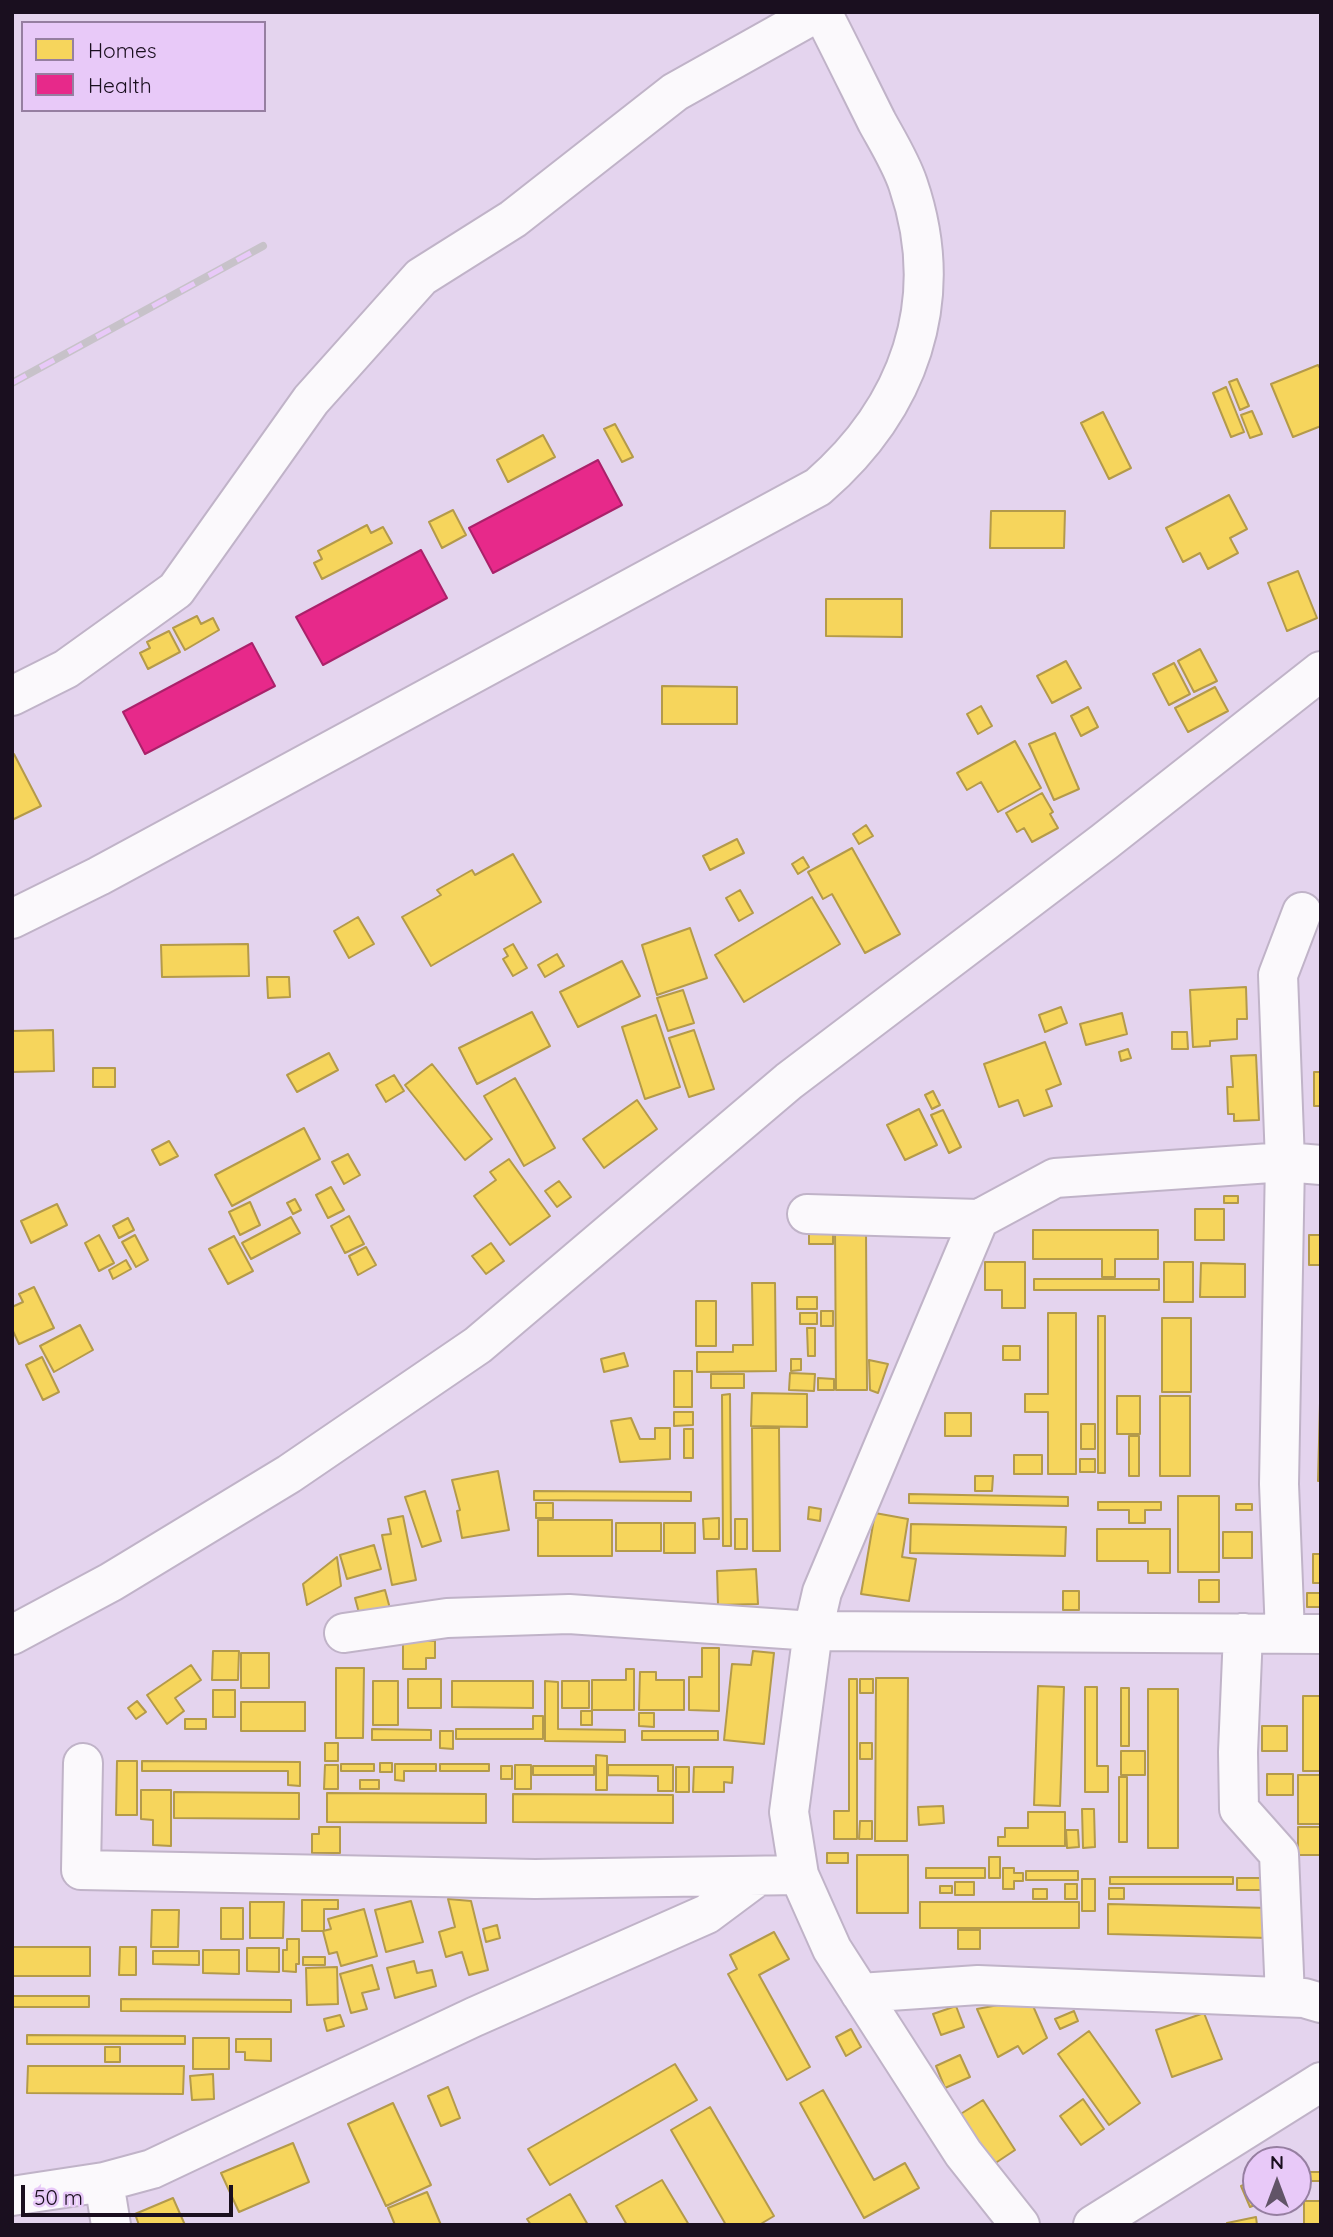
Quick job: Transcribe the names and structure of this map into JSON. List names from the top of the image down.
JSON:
{
  "legend": ["Homes", "Health"],
  "scale_bar": "50 m",
  "north": "top"
}
